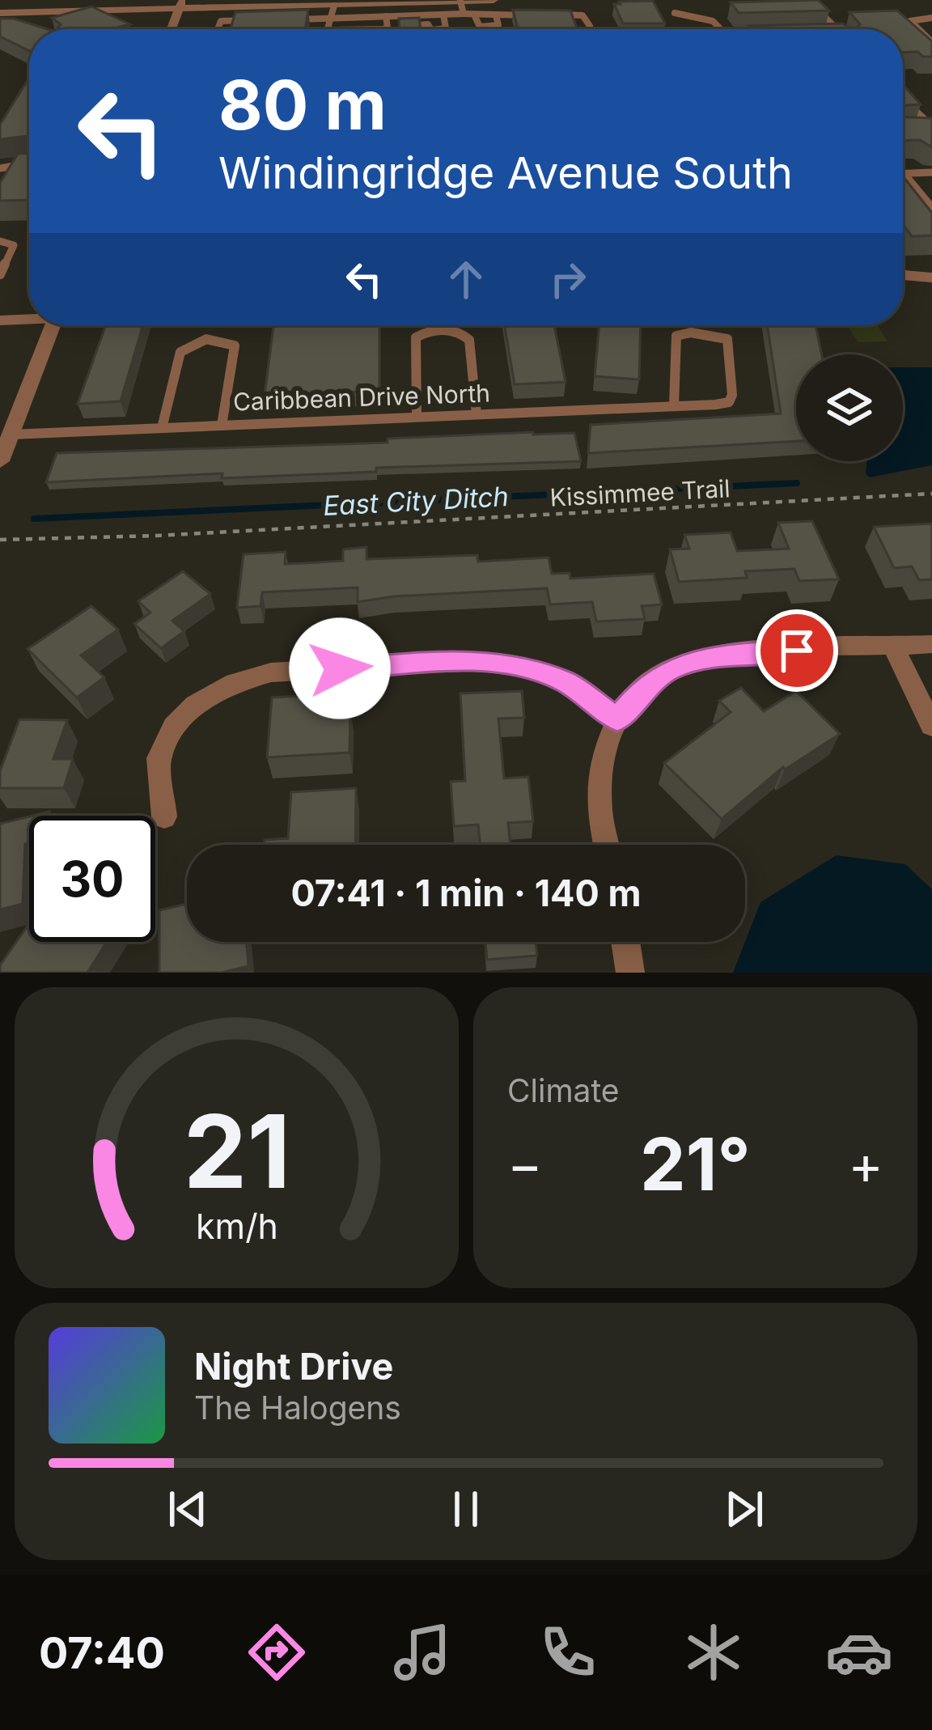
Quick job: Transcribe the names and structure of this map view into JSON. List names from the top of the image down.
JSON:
{
  "streets": {
    "lane": ["Caribbean Drive North"],
    "path": ["Kissimmee Trail"]
  },
  "water": ["East City Ditch"],
  "page": {
    "turn": ["80 m", "Windingridge Avenue South"],
    "limit": "30",
    "trip": "07:41 · 1 min · 140 m",
    "tile": "Climate",
    "heat": ["−", "21°", "+"],
    "song": ["Night Drive", "The Halogens"],
    "tabs": "07:40",
    "gauge": ["21", "km/h"]
  }
}
